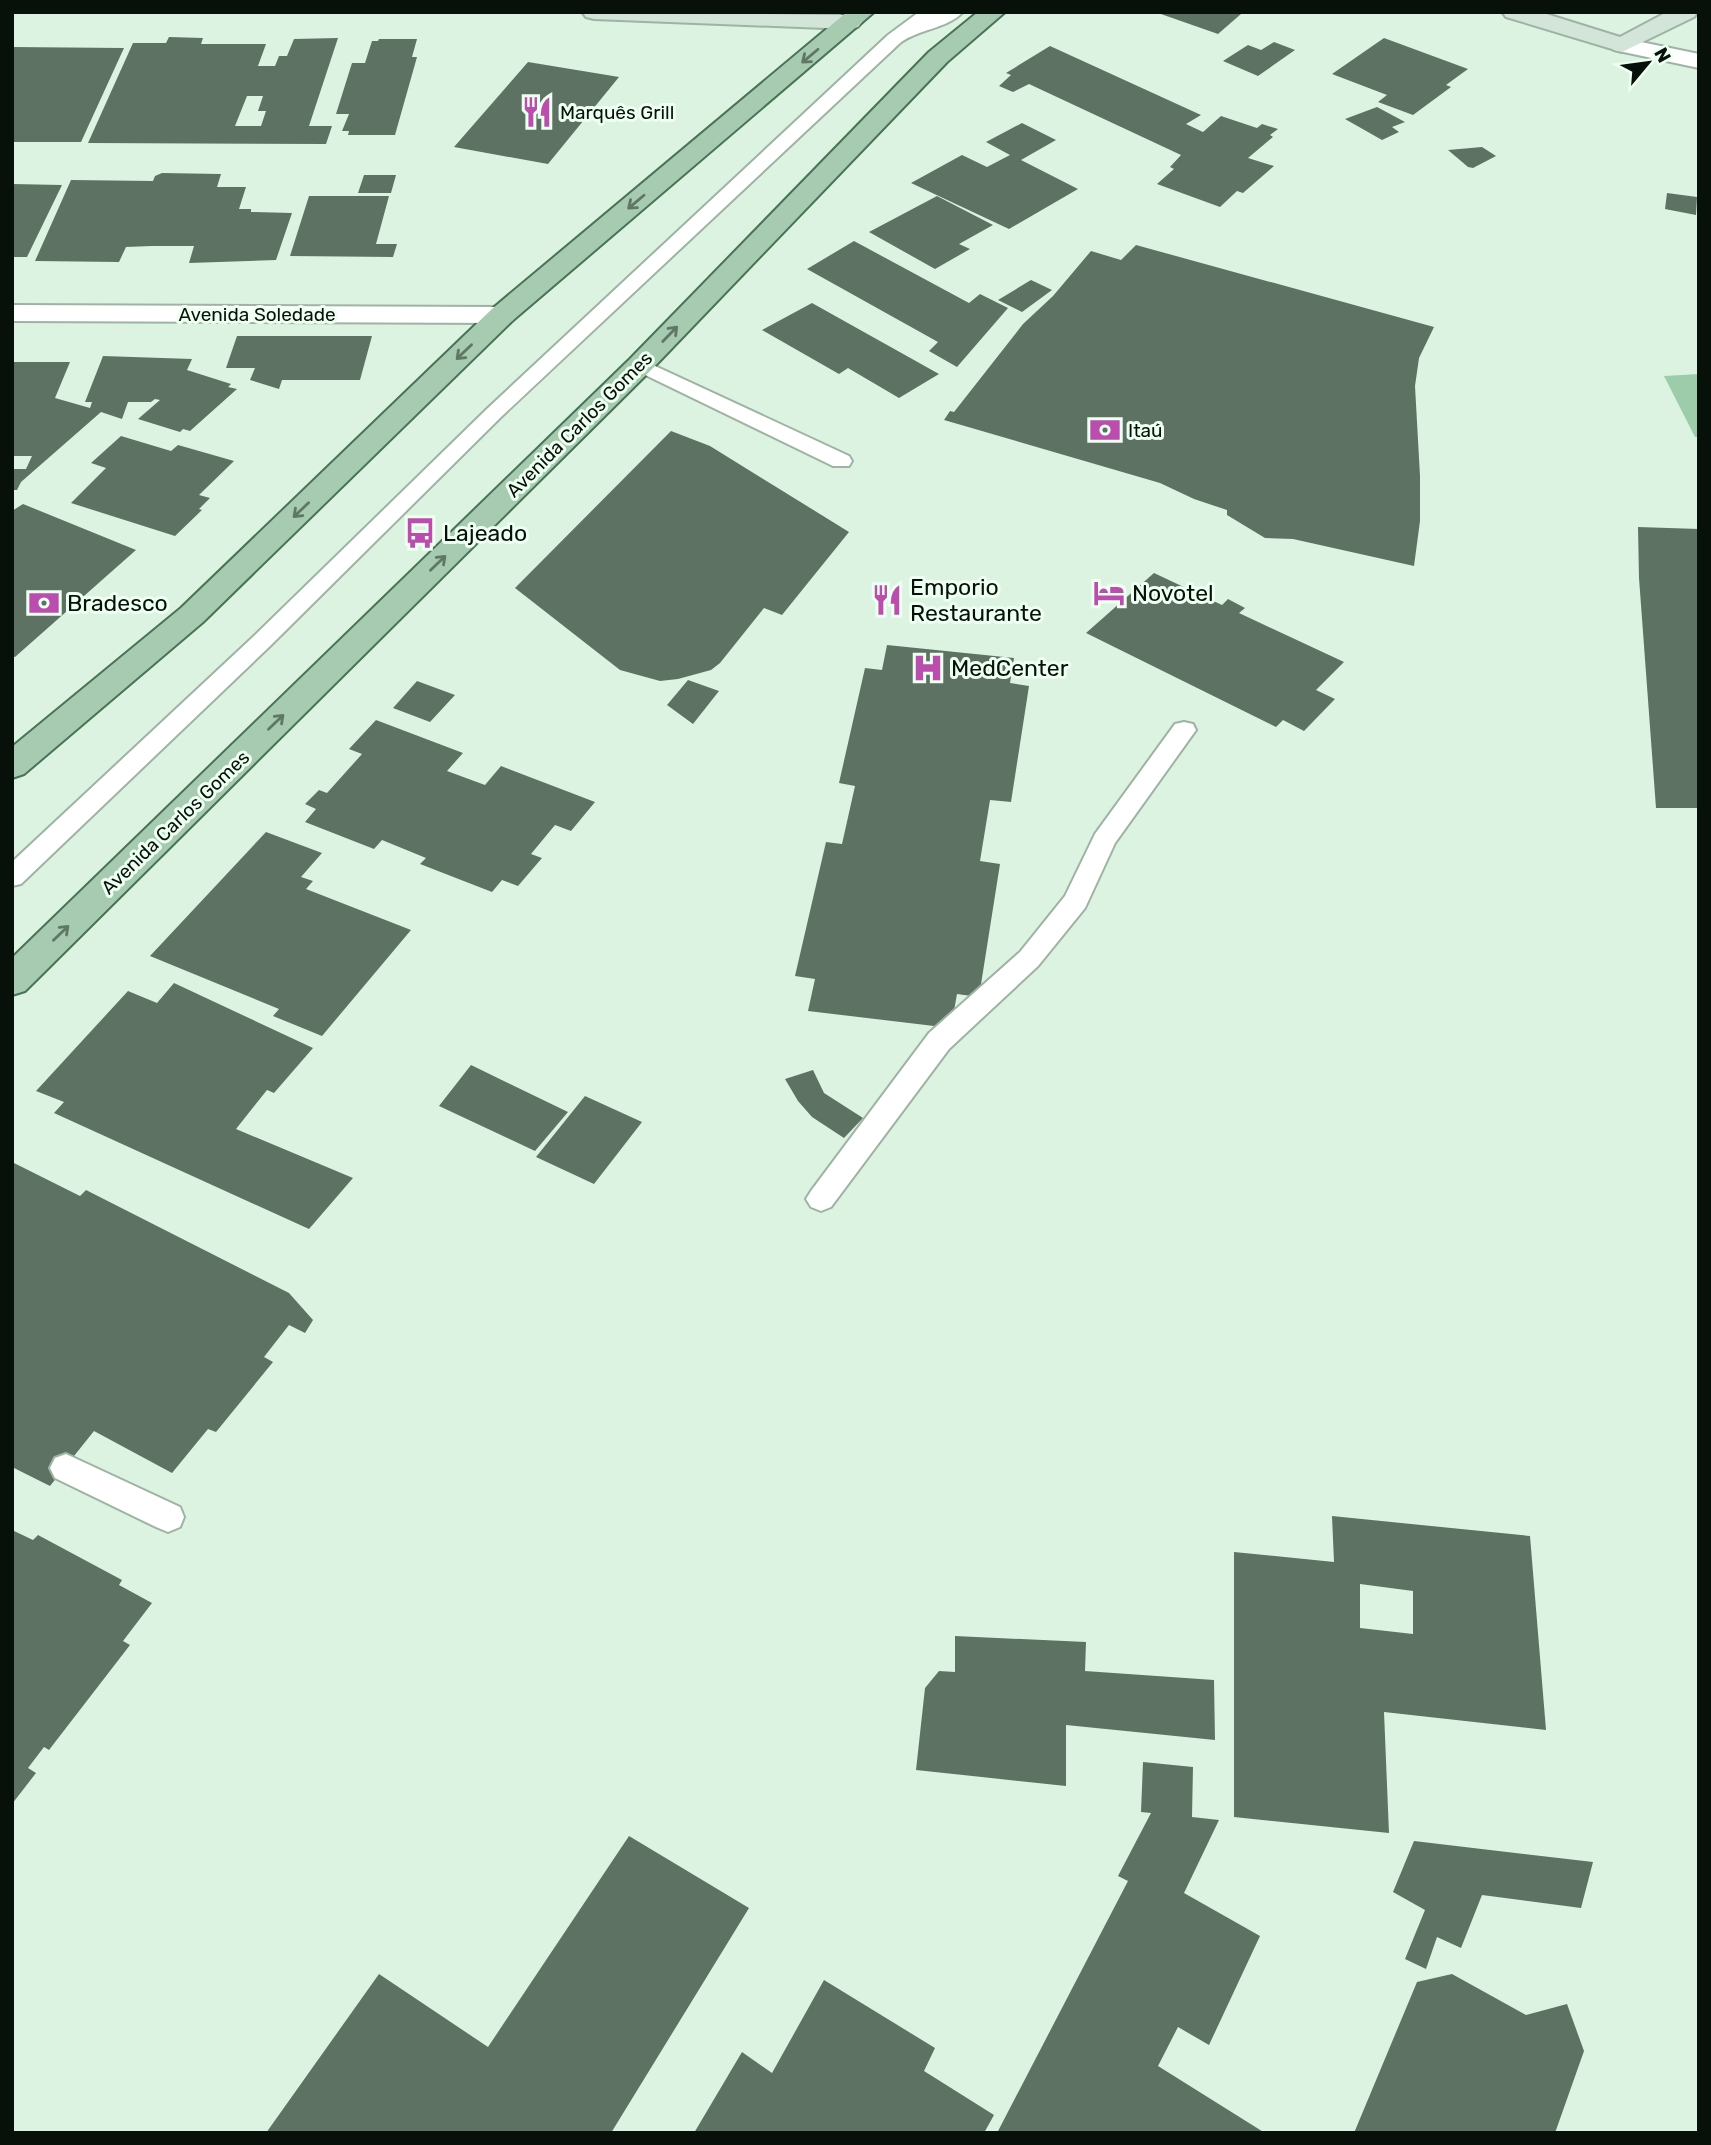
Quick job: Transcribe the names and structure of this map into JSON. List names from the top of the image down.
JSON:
{
  "streets": {
    "main road": ["Avenida Carlos Gomes"],
    "street": ["Avenida Soledade"]
  },
  "places": {
    "restaurant": ["Marquês Grill", "Emporio Restaurante"],
    "bank": ["Itaú", "Bradesco"],
    "bus stop": ["Lajeado"],
    "hotel": ["Novotel"],
    "hospital": ["MedCenter"]
  },
  "north": "top right"
}
